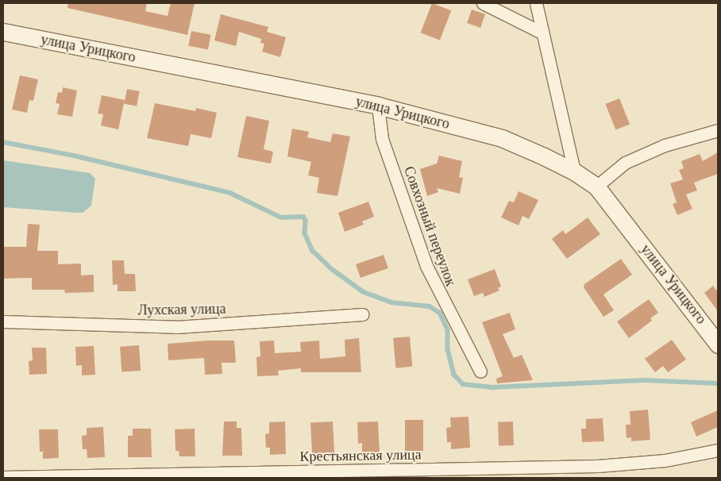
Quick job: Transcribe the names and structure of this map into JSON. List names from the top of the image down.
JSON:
{
  "streets": {
    "main road": ["улица Урицкого"],
    "street": ["Совхозный переулок", "Лухская улица", "Крестьянская улица"]
  },
  "crossings": [
    ["улица Урицкого", "Совхозный переулок"]
  ]
}
